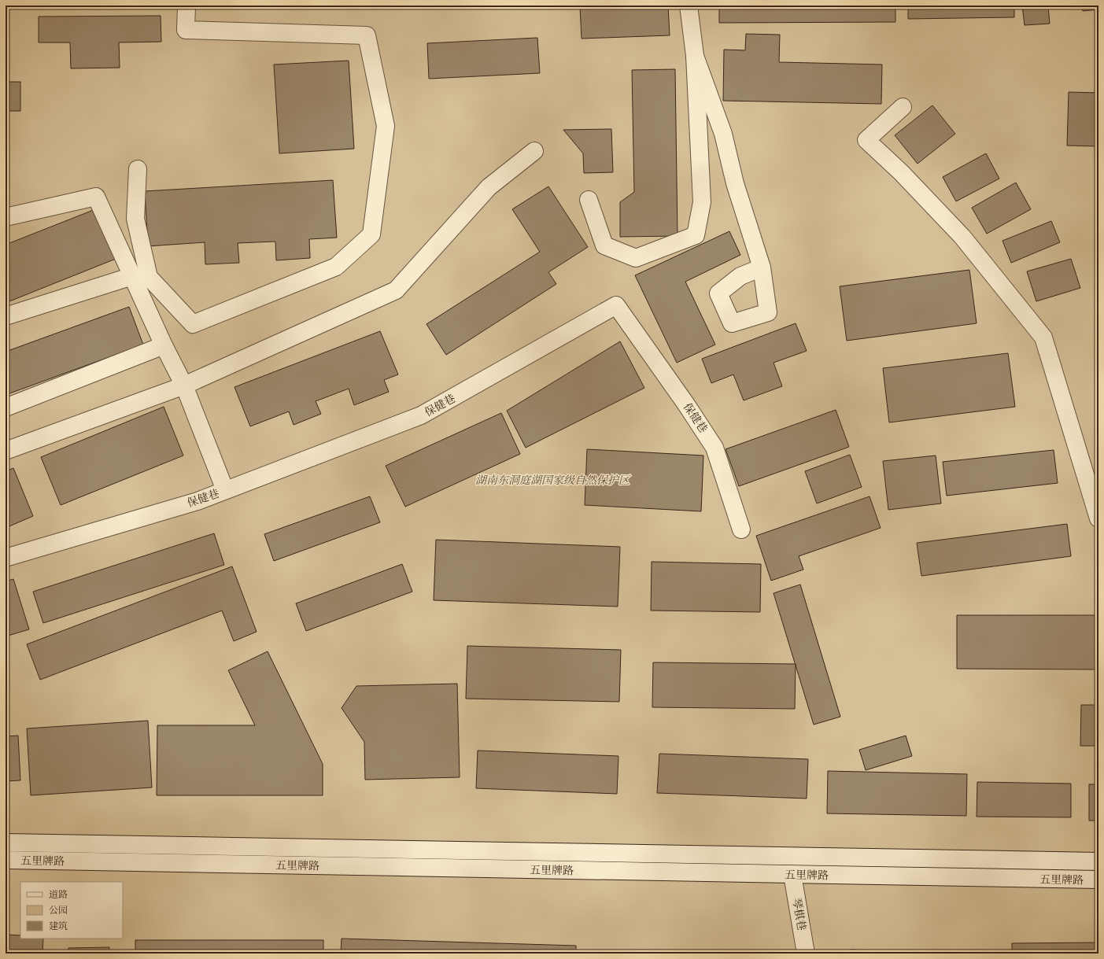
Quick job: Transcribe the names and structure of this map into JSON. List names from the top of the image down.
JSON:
{
  "streets": {
    "street": ["保健巷", "五里牌路", "琴棋巷"]
  },
  "crossings": [
    ["五里牌路", "琴棋巷"]
  ],
  "parks": ["湖南东洞庭湖国家级自然保护区"],
  "legend": ["道路", "公园", "建筑"]
}
